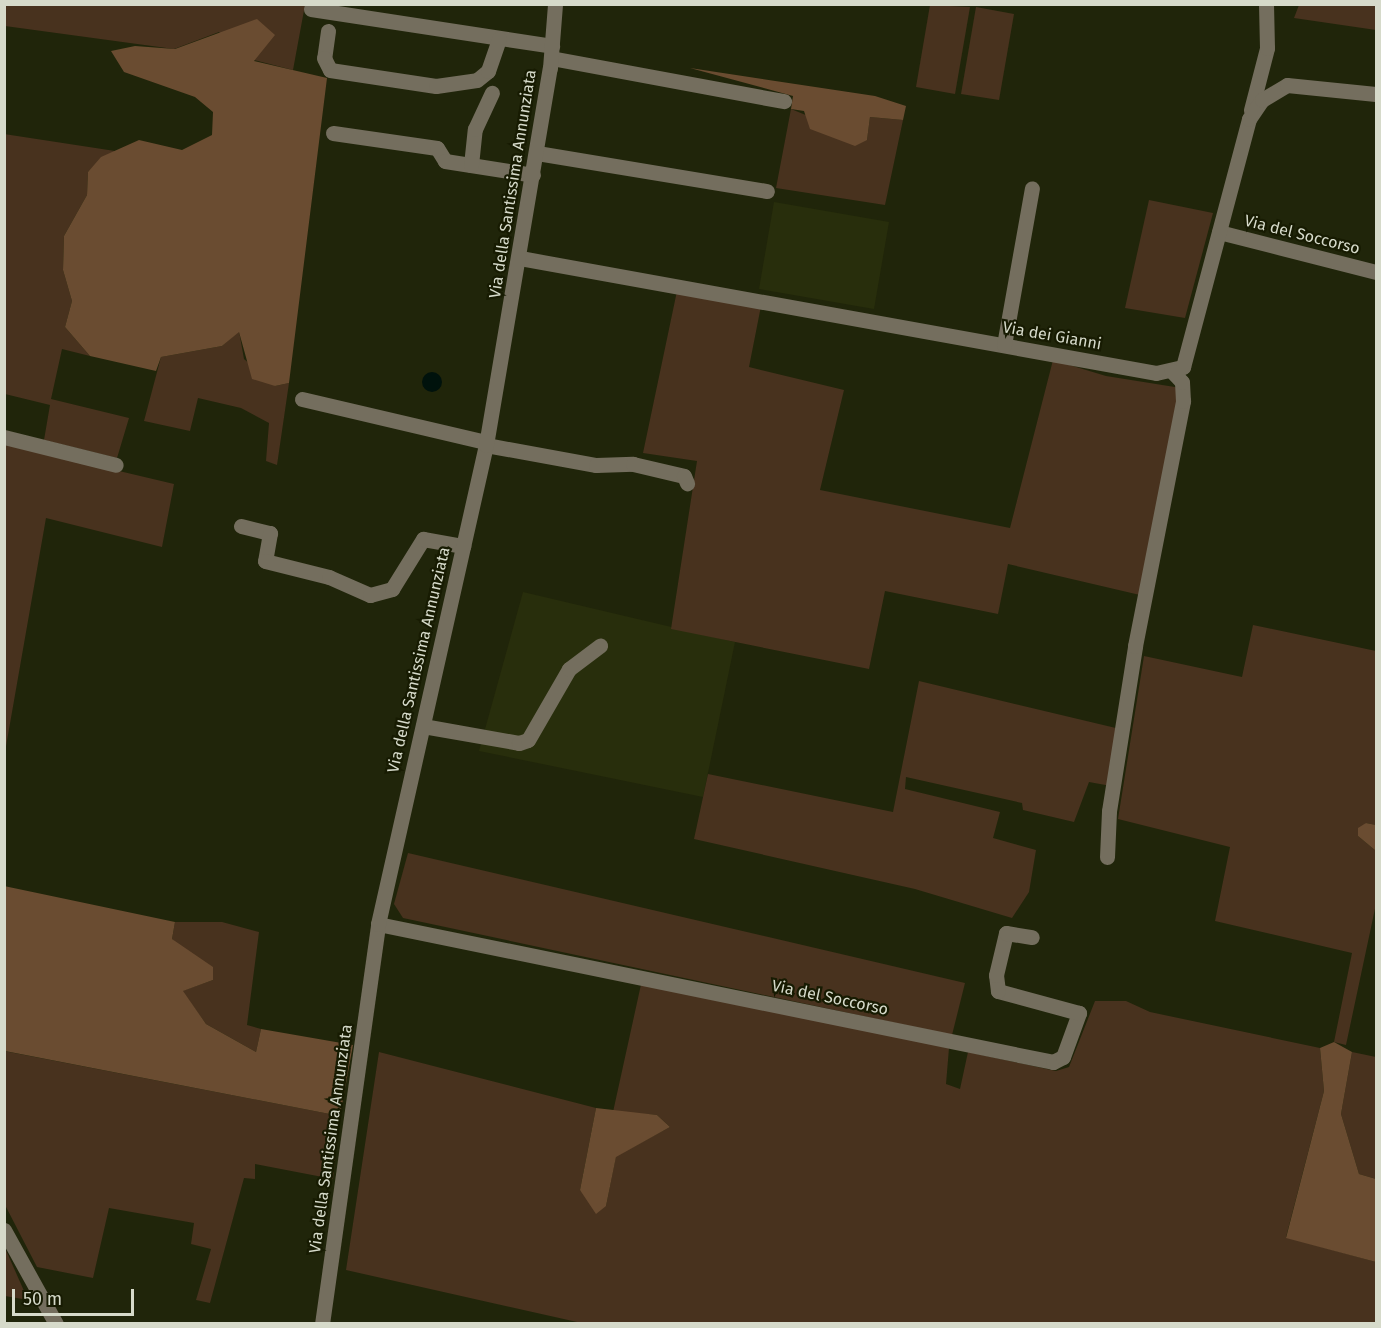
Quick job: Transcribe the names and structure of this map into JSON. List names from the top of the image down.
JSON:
{
  "streets": {
    "street": ["Via della Santissima Annunziata", "Via del Soccorso", "Via dei Gianni"]
  },
  "crossings": [
    ["Via della Santissima Annunziata", "Via del Soccorso"],
    ["Via della Santissima Annunziata", "Via dei Gianni"]
  ],
  "scale_bar": "50 m"
}
